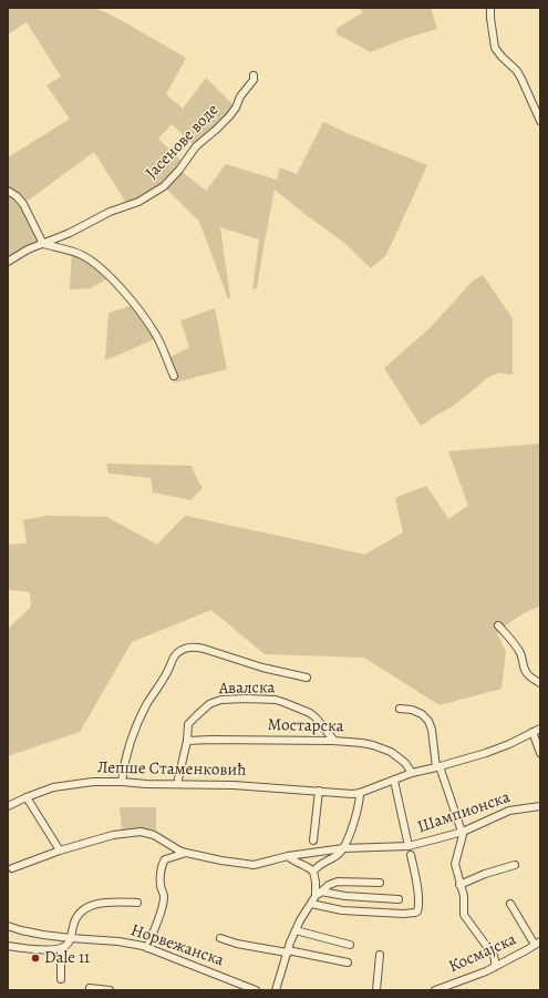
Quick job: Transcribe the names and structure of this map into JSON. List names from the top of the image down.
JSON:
{
  "streets": {
    "street": [
      "Јасенове воде",
      "Авалска",
      "Мостарска",
      "Лепше Стаменковић",
      "Шампионска",
      "Норвежанска",
      "Космајска"
    ]
  },
  "crossings": [
    ["Авалска", "Мостарска"],
    ["Авалска", "Лепше Стаменковић"],
    ["Мостарска", "Лепше Стаменковић"]
  ],
  "places": ["Dale 11"]
}
